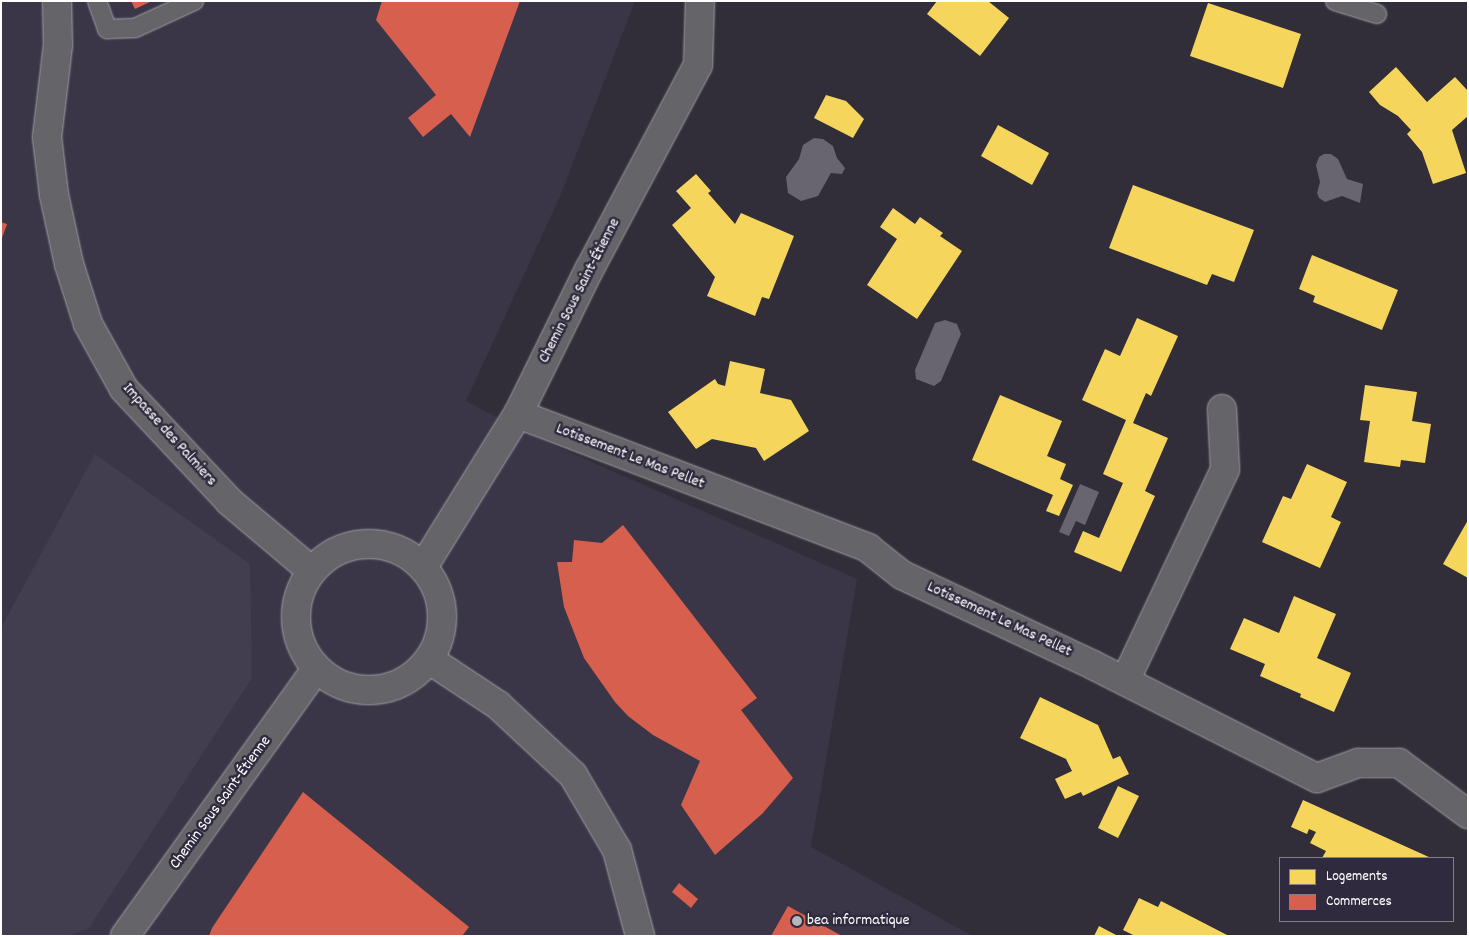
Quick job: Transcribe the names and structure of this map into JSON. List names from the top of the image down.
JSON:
{
  "streets": {
    "street": ["Chemin Sous Saint-Étienne", "Impasse des Palmiers", "Lotissement Le Mas Pellet"]
  },
  "crossings": [
    ["Chemin Sous Saint-Étienne", "Impasse des Palmiers"],
    ["Chemin Sous Saint-Étienne", "Lotissement Le Mas Pellet"]
  ],
  "places": ["bea informatique"],
  "legend": ["Logements", "Commerces"]
}
